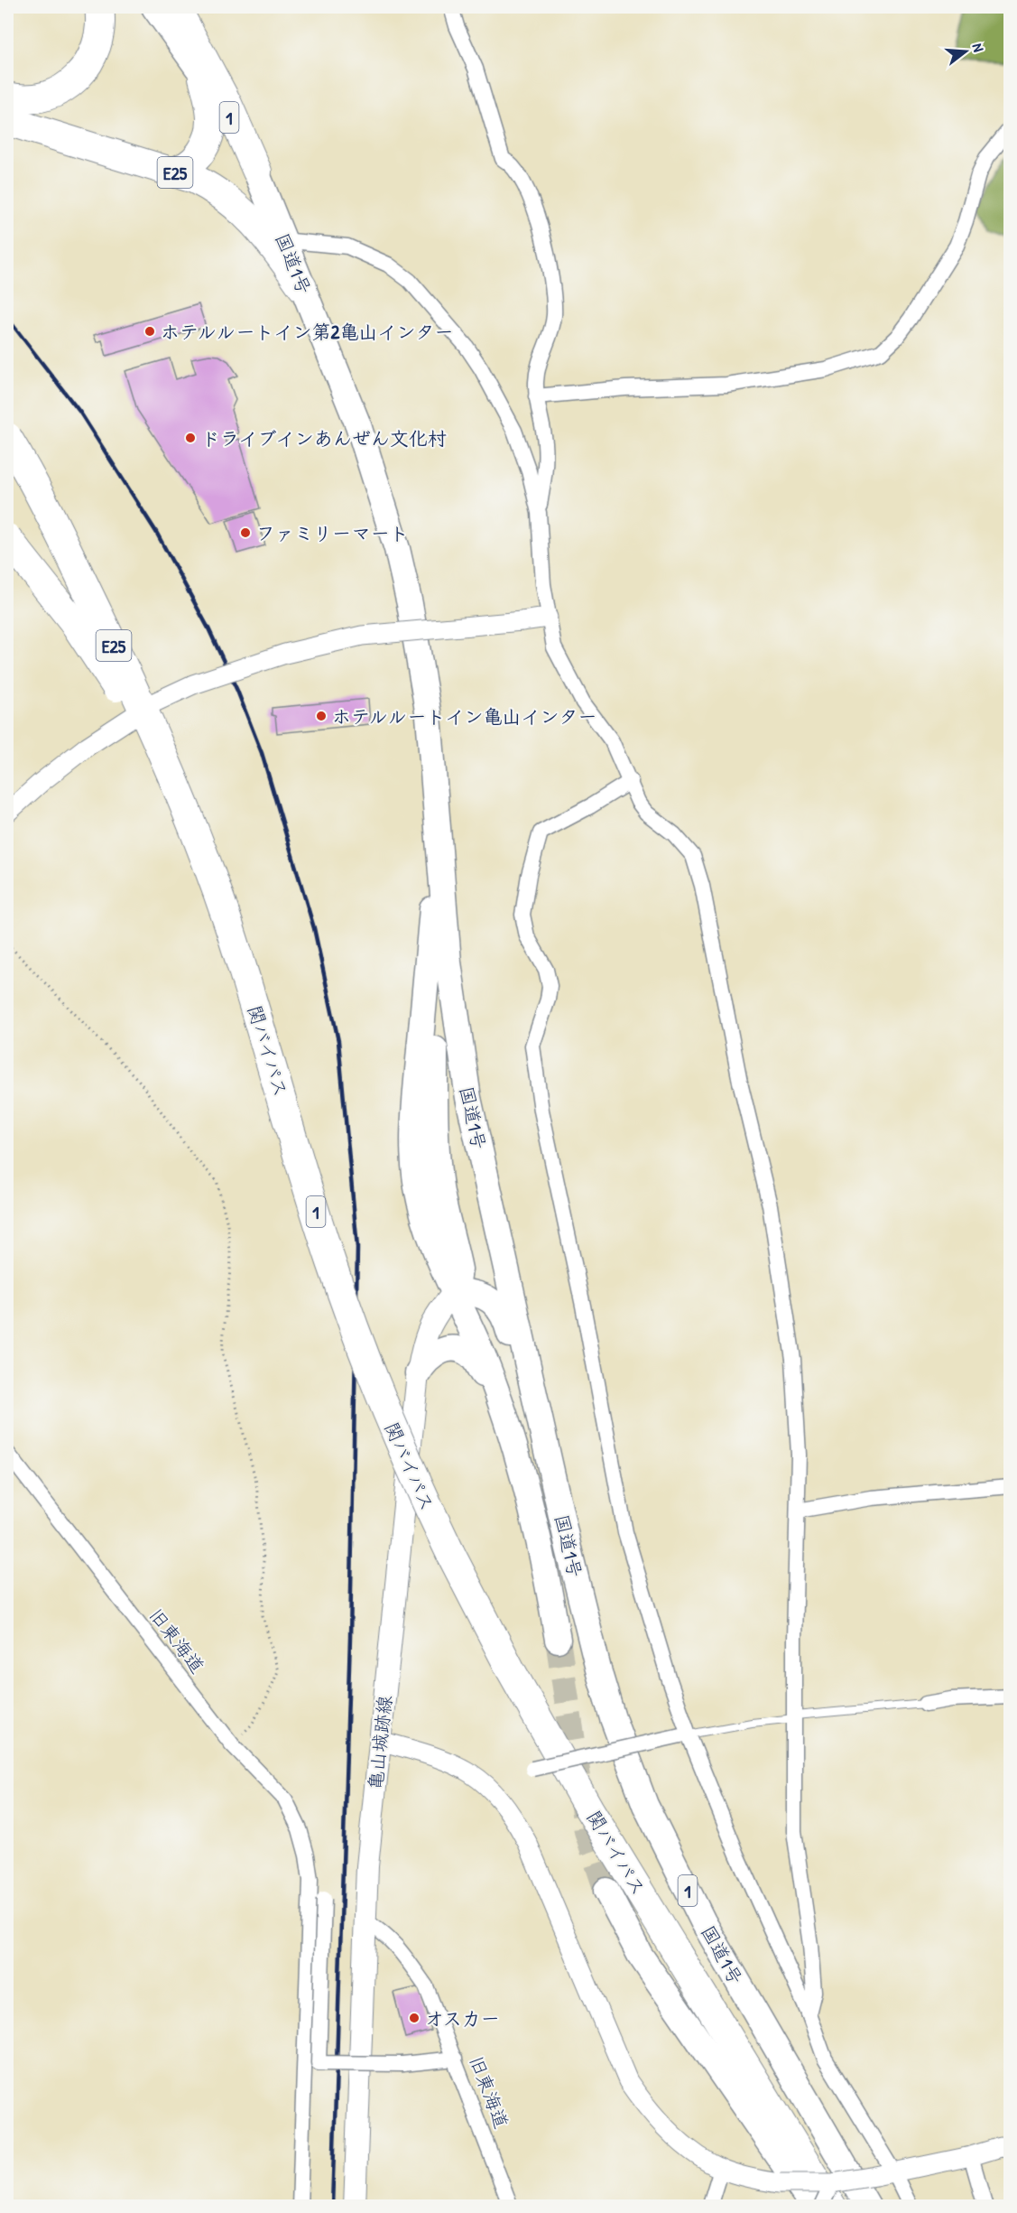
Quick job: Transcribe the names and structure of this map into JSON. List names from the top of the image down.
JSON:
{
  "streets": {
    "highway": [
      "1",
      "E25",
      "国道1号",
      "関バイパス"
    ],
    "main road": ["亀山城跡線"],
    "street": ["旧東海道"]
  },
  "crossings": [
    ["1", "関バイパス"],
    ["E25", "国道1号"],
    ["E25", "関バイパス"],
    ["国道1号", "亀山城跡線"],
    ["旧東海道", "亀山城跡線"]
  ],
  "places": [
    "ホテルルートイン第2亀山インター",
    "ドライブインあんぜん文化村",
    "ファミリーマート",
    "ホテルルートイン亀山インター",
    "オスカー"
  ],
  "north": "right"
}
